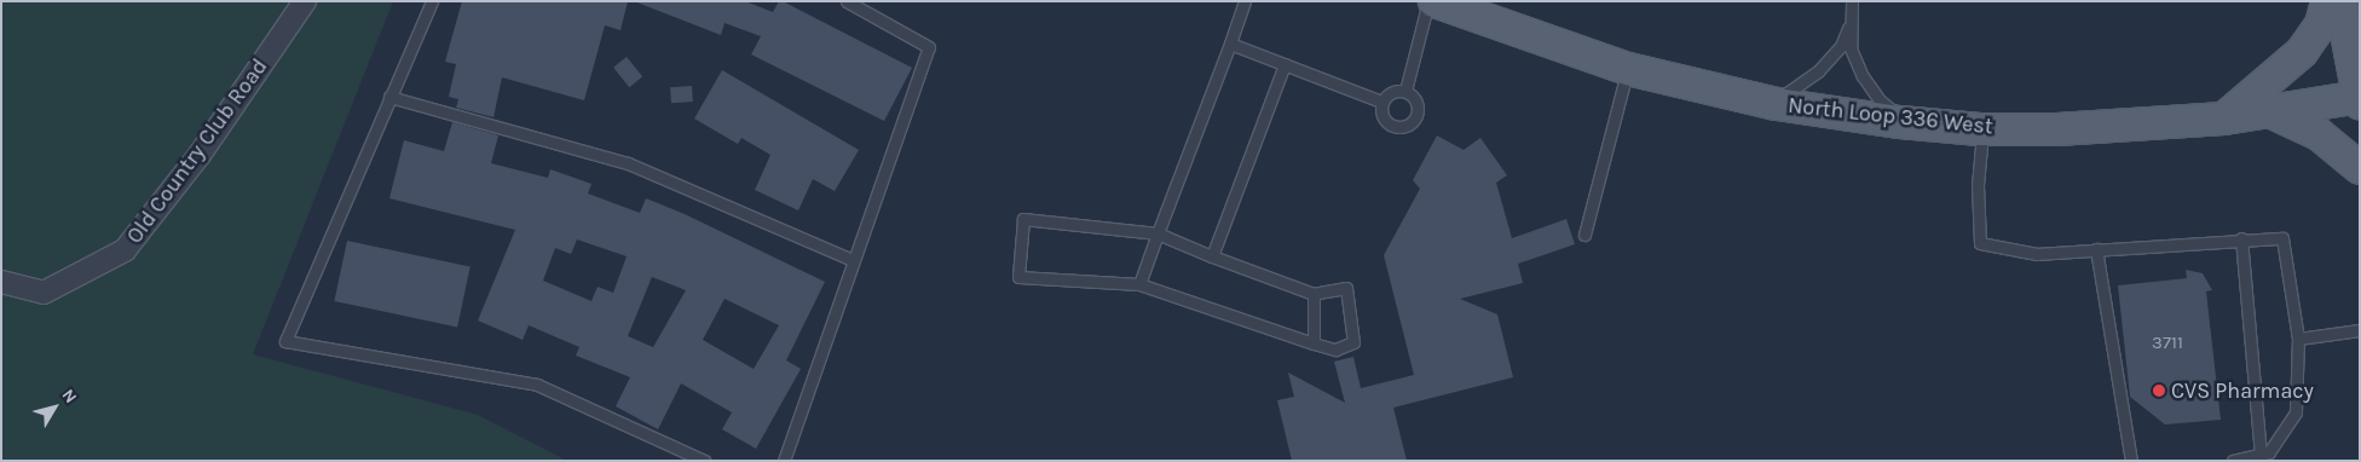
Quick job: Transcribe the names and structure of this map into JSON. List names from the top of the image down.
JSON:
{
  "streets": {
    "main road": ["North Loop 336 West"],
    "street": ["Old Country Club Road"]
  },
  "places": ["CVS Pharmacy"],
  "house_numbers": ["3711"],
  "north": "top right"
}
